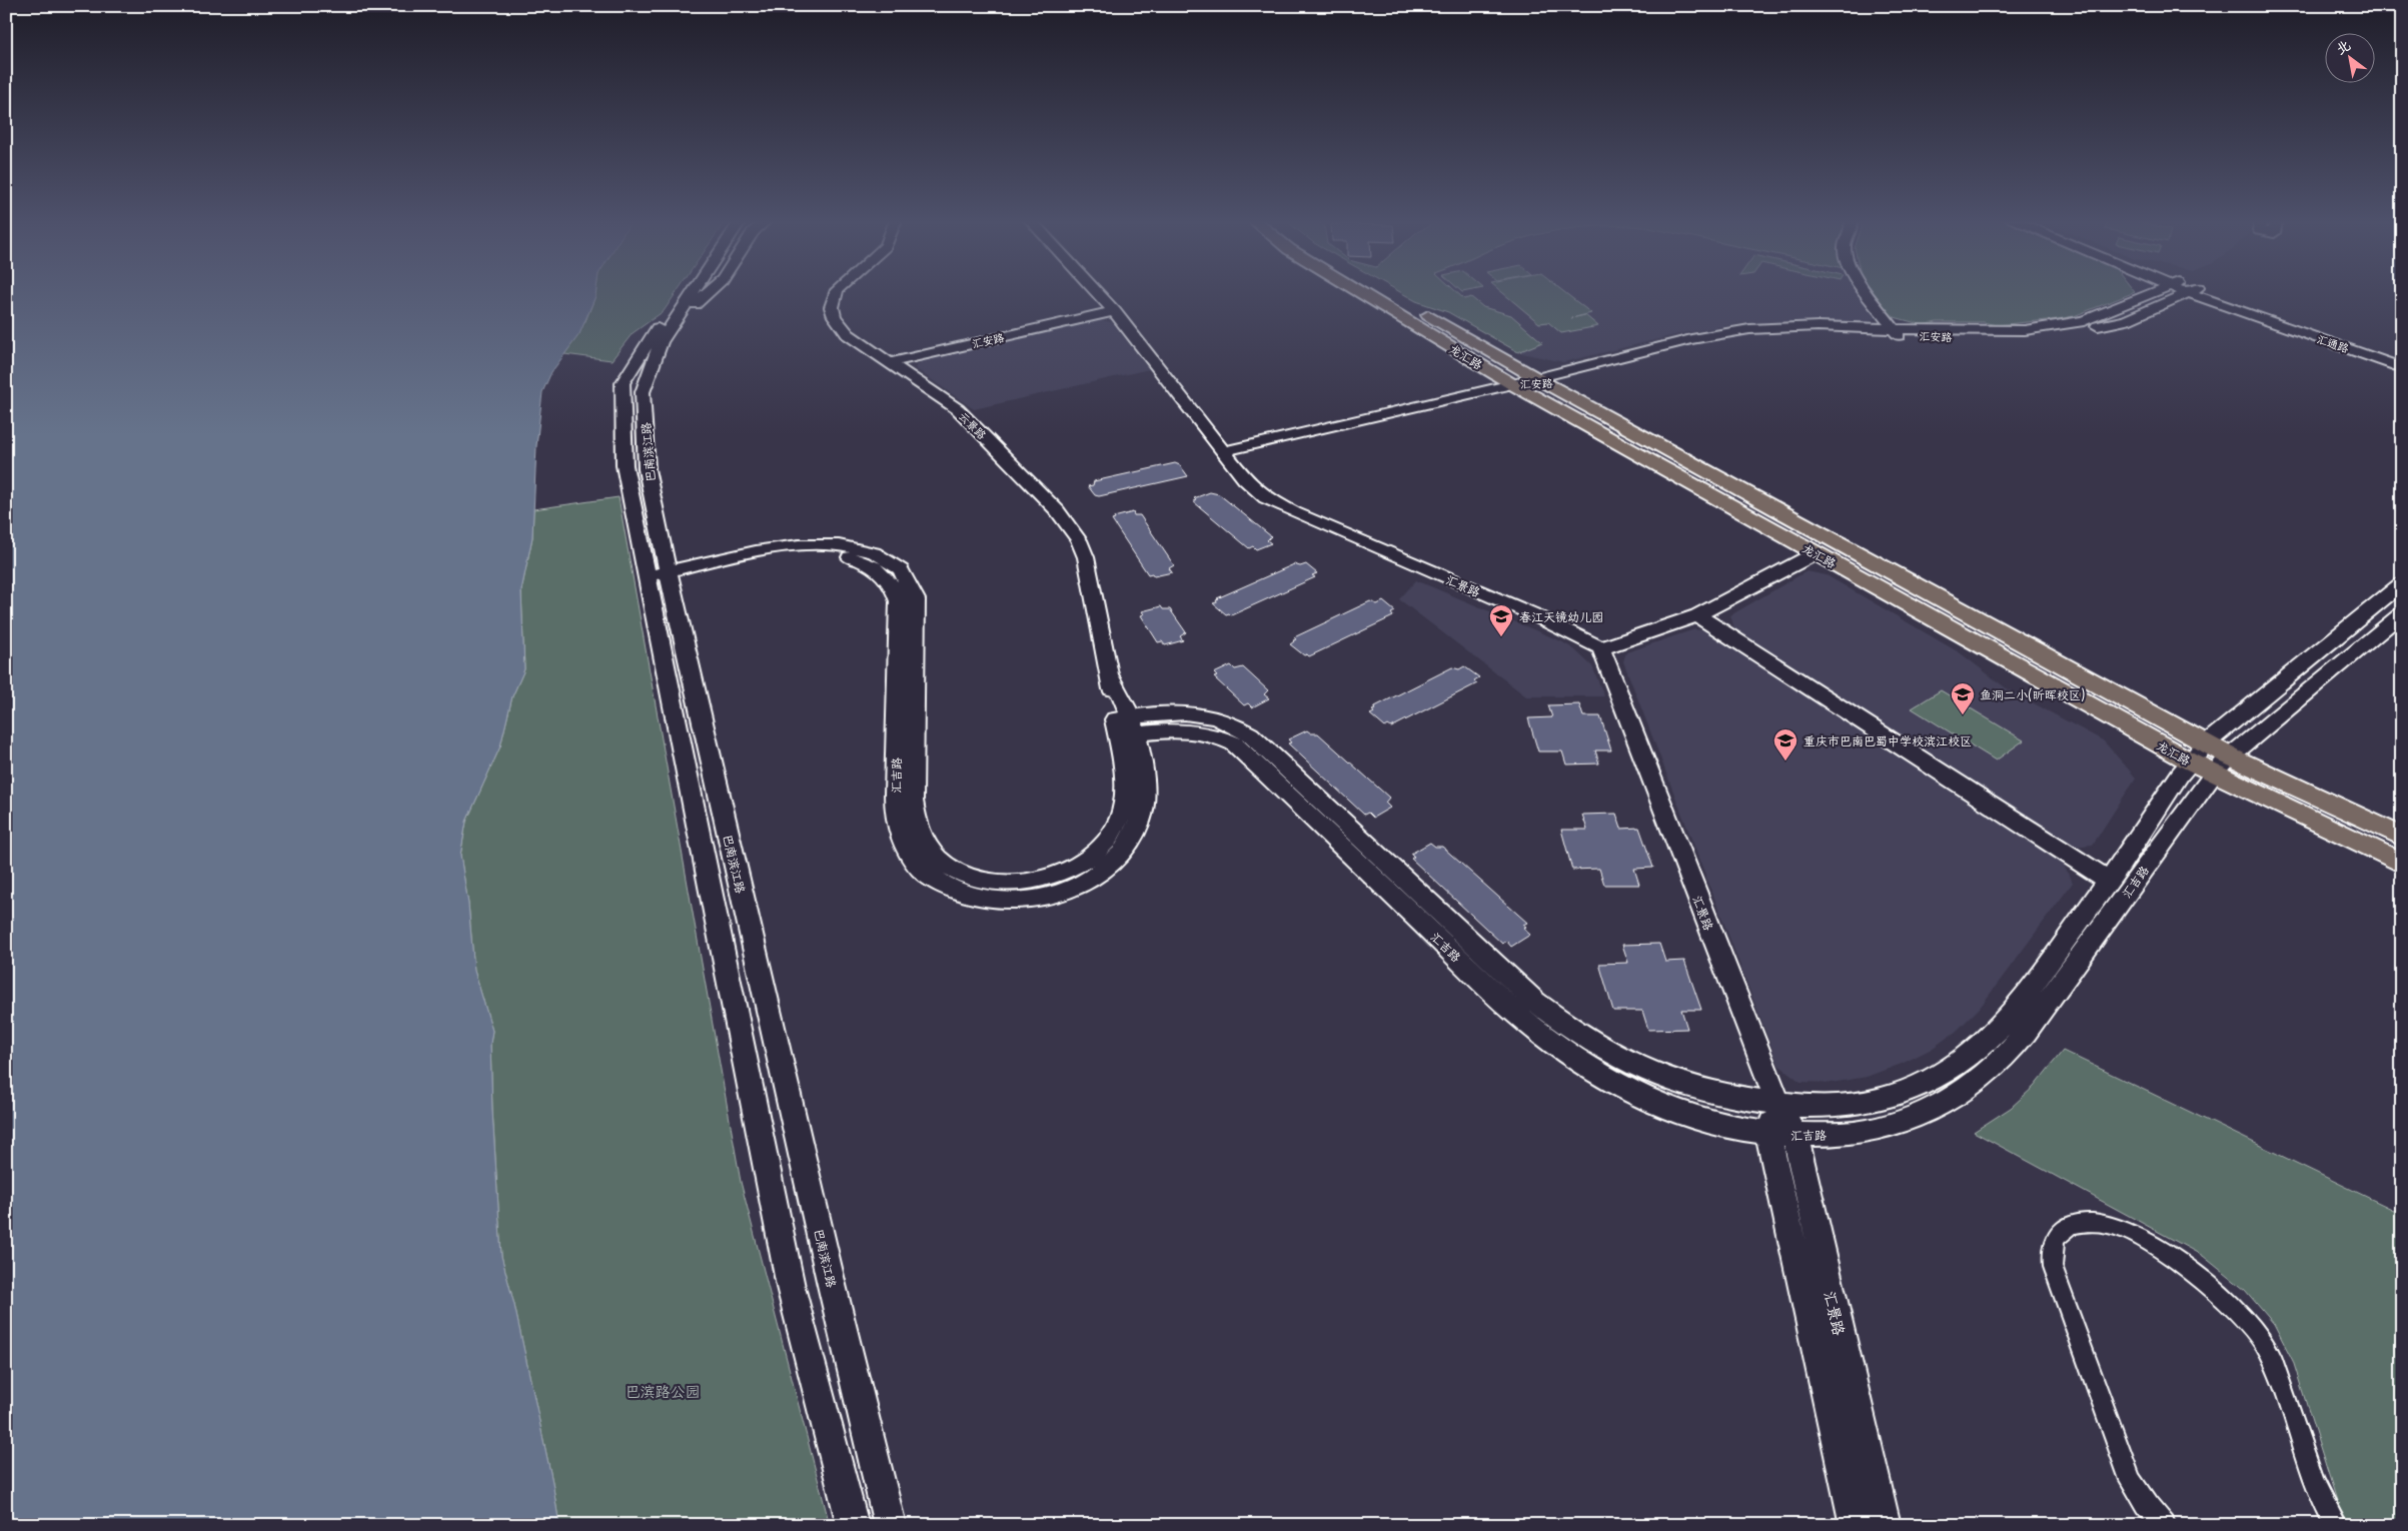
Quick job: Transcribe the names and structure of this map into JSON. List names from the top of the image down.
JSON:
{
  "streets": {
    "main road": ["龙汇路"],
    "street": [
      "汇安路",
      "汇通路",
      "云景路",
      "巴南滨江路",
      "汇景路",
      "汇吉路"
    ]
  },
  "crossings": [
    ["汇安路", "龙汇路"],
    ["汇安路", "云景路"],
    ["汇安路", "汇景路"],
    ["龙汇路", "汇吉路"],
    ["云景路", "汇吉路"],
    ["巴南滨江路", "汇吉路"],
    ["汇景路", "汇吉路"]
  ],
  "parks": ["巴滨路公园"],
  "places": {
    "school or university": ["春江天镜幼儿园", "鱼洞二小(昕晖校区)", "重庆市巴南巴蜀中学校滨江校区"]
  },
  "north": "top left"
}
